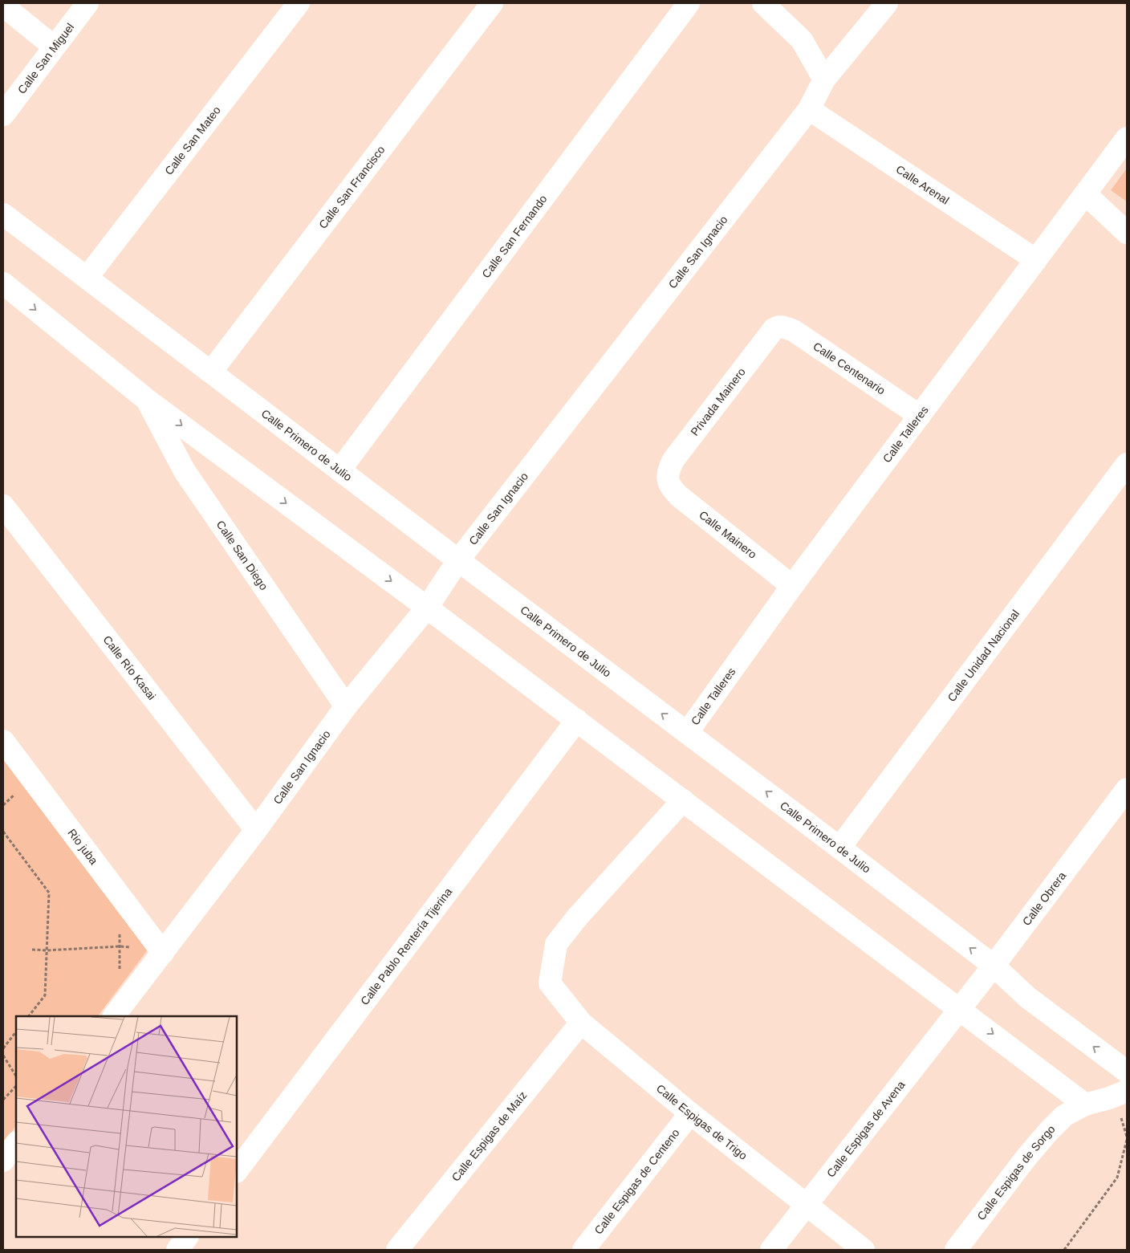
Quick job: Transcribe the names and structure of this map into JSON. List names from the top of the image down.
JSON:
{
  "streets": {
    "street": [
      "Calle San Miguel",
      "Calle San Mateo",
      "Calle Arenal",
      "Calle San Francisco",
      "Calle San Fernando",
      "Calle San Ignacio",
      "Calle Centenario",
      "Privada Mainero",
      "Calle Talleres",
      "Calle Primero de Julio",
      "Calle Mainero",
      "Calle San Diego",
      "Calle Unidad Nacional",
      "Calle Río Kasai",
      "Rio juba",
      "Calle Obrera",
      "Calle Pablo Rentería Tijerina",
      "Calle Espigas de Trigo",
      "Calle Espigas de Avena",
      "Calle Espigas de Maíz",
      "Calle Espigas de Sorgo",
      "Calle Espigas de Centeno"
    ]
  },
  "crossings": [
    ["Calle San Mateo", "Calle Primero de Julio"],
    ["Calle Arenal", "Calle San Ignacio"],
    ["Calle Arenal", "Calle Talleres"],
    ["Calle San Francisco", "Calle Primero de Julio"],
    ["Calle San Fernando", "Calle Primero de Julio"],
    ["Calle San Ignacio", "Calle Primero de Julio"],
    ["Calle San Ignacio", "Calle San Diego"],
    ["Calle San Ignacio", "Calle Río Kasai"],
    ["Calle San Ignacio", "Rio juba"],
    ["Calle Centenario", "Privada Mainero"],
    ["Calle Centenario", "Calle Talleres"],
    ["Privada Mainero", "Calle Mainero"],
    ["Calle Talleres", "Calle Primero de Julio"],
    ["Calle Talleres", "Calle Mainero"],
    ["Calle Primero de Julio", "Calle Unidad Nacional"],
    ["Calle Primero de Julio", "Calle Obrera"],
    ["Calle Obrera", "Calle Espigas de Avena"],
    ["Calle Espigas de Trigo", "Calle Espigas de Avena"],
    ["Calle Espigas de Trigo", "Calle Espigas de Maíz"],
    ["Calle Espigas de Trigo", "Calle Espigas de Centeno"]
  ]
}
